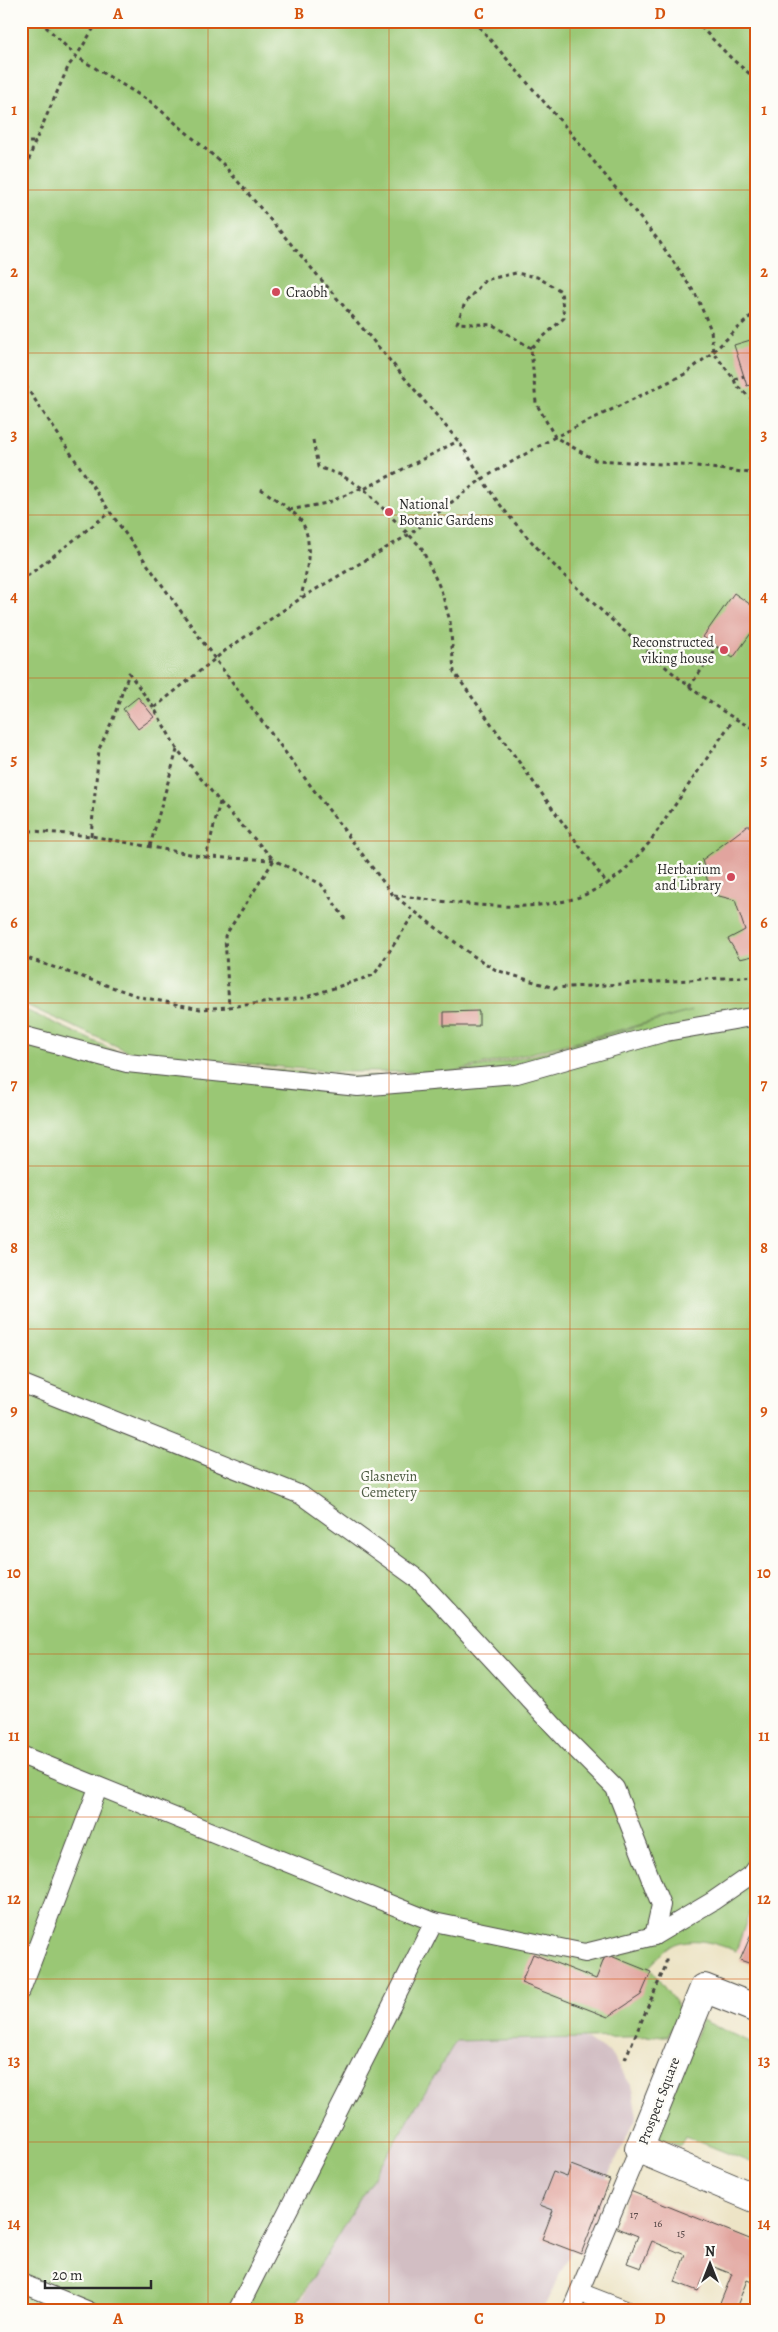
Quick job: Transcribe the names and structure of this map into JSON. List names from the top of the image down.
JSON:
{
  "streets": {
    "street": ["Prospect Square"]
  },
  "parks": ["Glasnevin Cemetery"],
  "places": [
    "Craobh",
    "National Botanic Gardens",
    "Reconstructed viking house",
    "Herbarium and Library"
  ],
  "house_numbers": ["17", "16", "15"],
  "scale_bar": "20 m",
  "north": "top",
  "grid": {
    "columns": [
      "A",
      "B",
      "C",
      "D"
    ],
    "rows": [
      "1",
      "2",
      "3",
      "4",
      "5",
      "6",
      "7",
      "8",
      "9",
      "10",
      "11",
      "12",
      "13",
      "14"
    ]
  }
}
